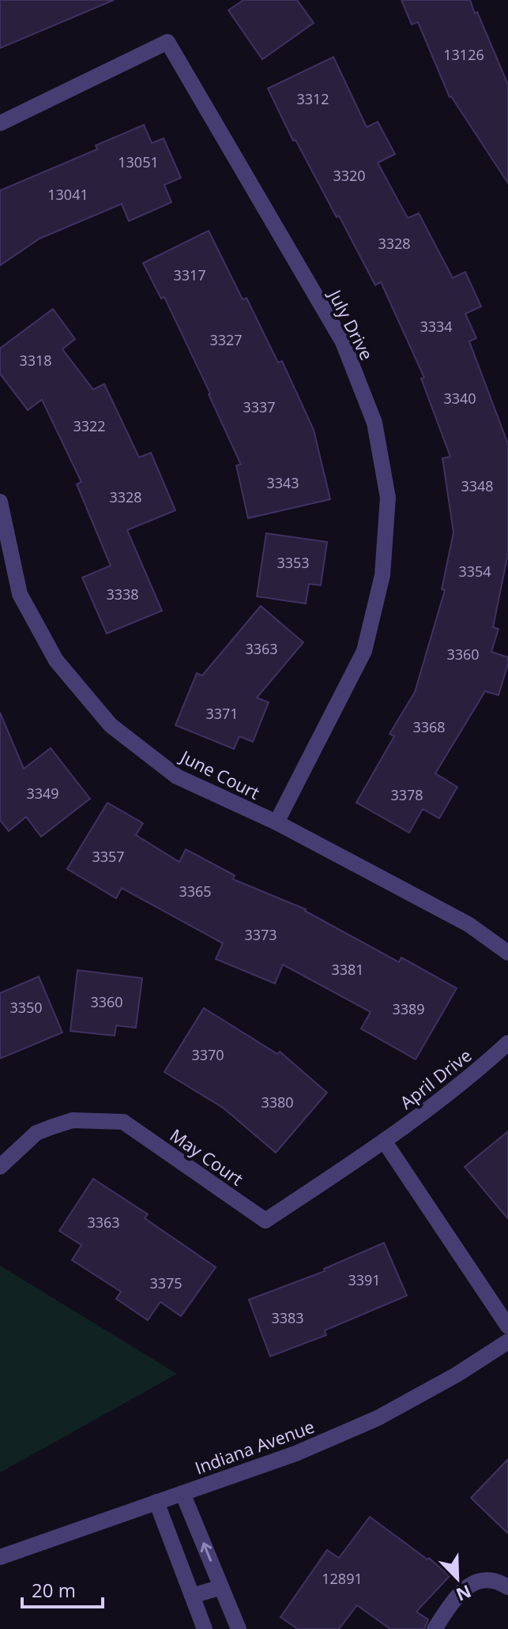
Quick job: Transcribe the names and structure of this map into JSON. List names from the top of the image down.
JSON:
{
  "streets": {
    "street": [
      "July Drive",
      "June Court",
      "April Drive",
      "May Court",
      "Indiana Avenue"
    ]
  },
  "crossings": [
    ["July Drive", "June Court"],
    ["April Drive", "May Court"]
  ],
  "house_numbers": [
    "13126",
    "3312",
    "13051",
    "3320",
    "13041",
    "3328",
    "3317",
    "3334",
    "3327",
    "3318",
    "3340",
    "3337",
    "3322",
    "3343",
    "3348",
    "3328",
    "3353",
    "3354",
    "3338",
    "3363",
    "3360",
    "3371",
    "3368",
    "3349",
    "3378",
    "3357",
    "3365",
    "3373",
    "3381",
    "3360",
    "3350",
    "3389",
    "3370",
    "3380",
    "3363",
    "3391",
    "3375",
    "3383",
    "12891"
  ],
  "scale_bar": "20 m",
  "north": "bottom right"
}
